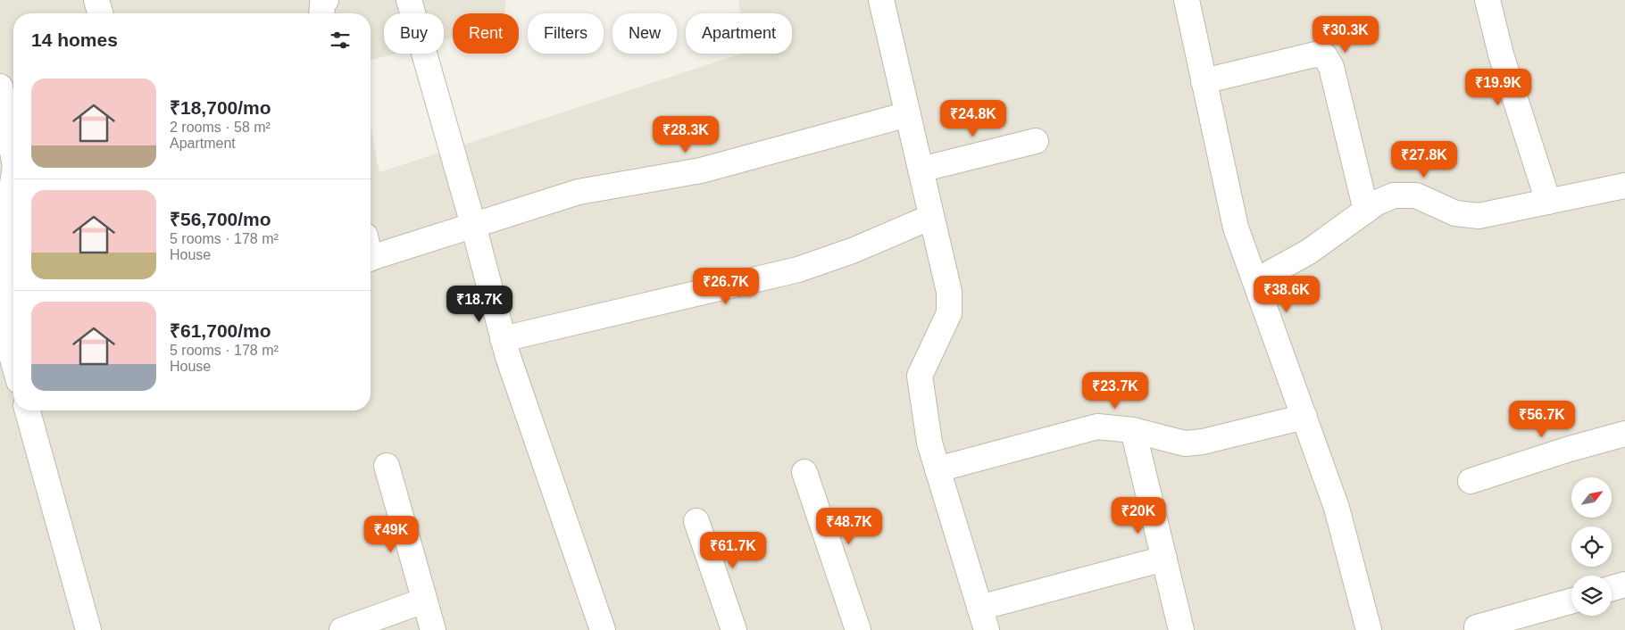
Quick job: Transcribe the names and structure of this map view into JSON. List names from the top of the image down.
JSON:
{
  "north": "top right",
  "page": {
    "chip": [
      "Buy",
      "Rent",
      "Filters",
      "New",
      "Apartment"
    ],
    "heading": "14 homes",
    "price": [
      "₹30.3K",
      "₹19.9K",
      "₹24.8K",
      "₹28.3K",
      "₹27.8K",
      "₹26.7K",
      "₹38.6K",
      "₹18.7K",
      "₹23.7K",
      "₹56.7K",
      "₹20K",
      "₹48.7K",
      "₹49K",
      "₹61.7K"
    ],
    "list": [
      {
        "name": "₹18,700/mo",
        "note": "2 rooms · 58 m² · Apartment"
      },
      {
        "name": "₹56,700/mo",
        "note": "5 rooms · 178 m² · House"
      },
      {
        "name": "₹61,700/mo",
        "note": "5 rooms · 178 m² · House"
      }
    ]
  }
}
